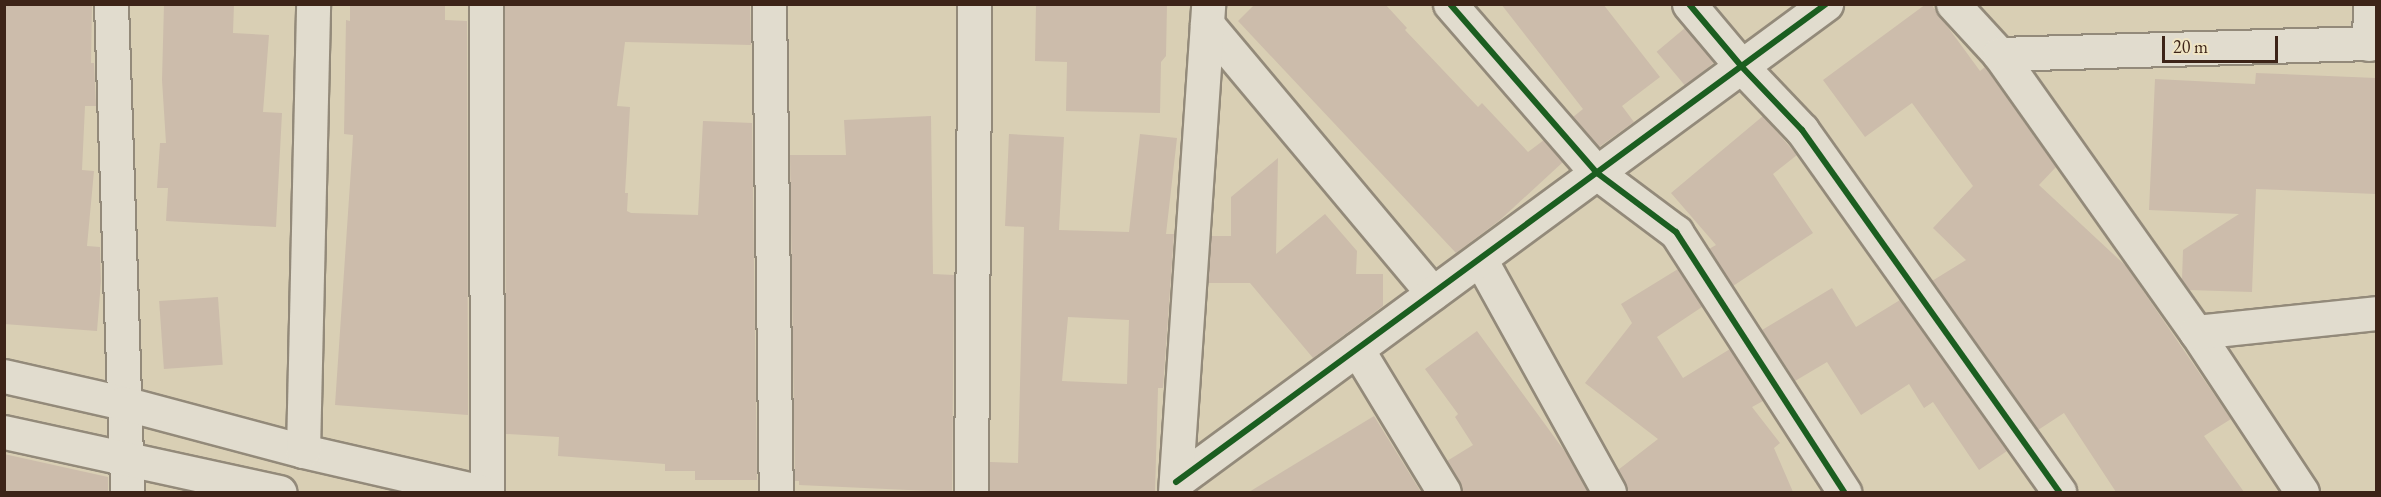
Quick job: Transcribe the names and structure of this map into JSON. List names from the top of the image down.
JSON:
{
  "scale_bar": "20 m"
}
